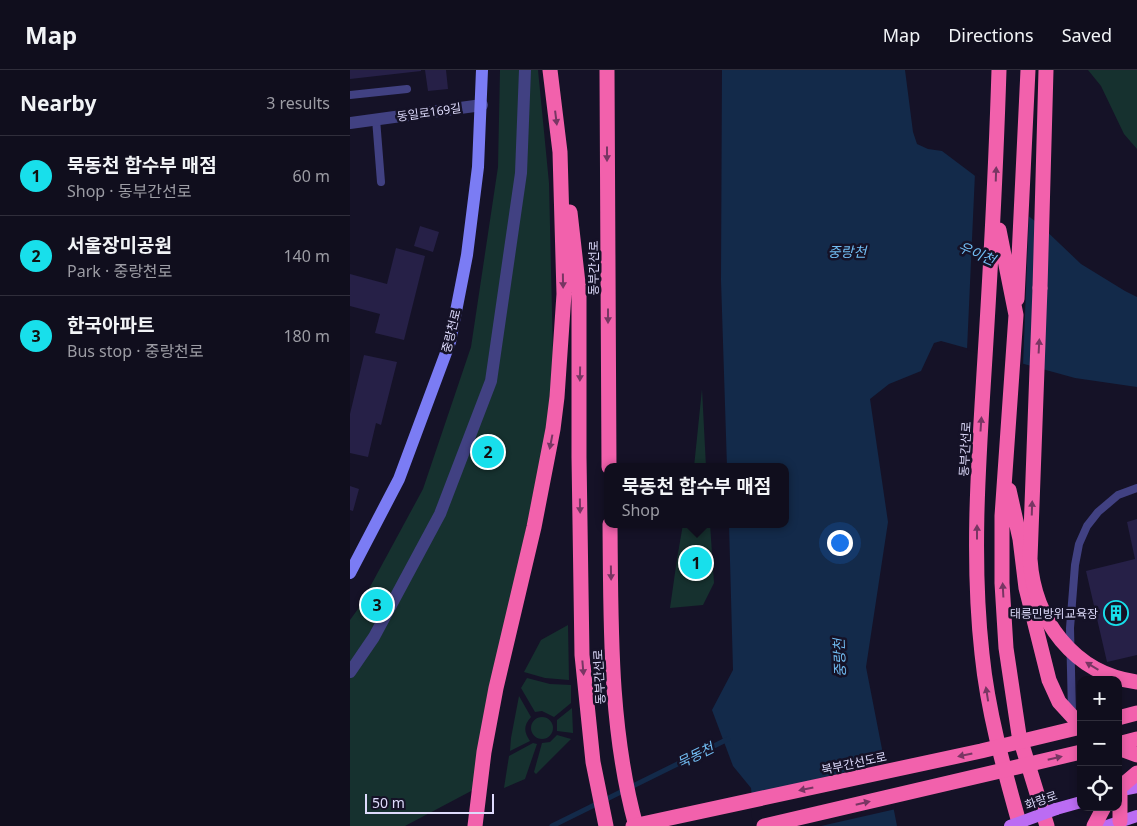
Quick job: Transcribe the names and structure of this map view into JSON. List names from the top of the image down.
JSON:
{
  "streets": {
    "highway": ["동부간선로", "북부간선도로"],
    "main road": ["중랑천로", "화랑로"],
    "street": ["동일로169길"]
  },
  "crossings": [
    ["동일로169길", "중랑천로"],
    ["동부간선로", "북부간선도로"]
  ],
  "water": ["중랑천", "우이천", "묵동천"],
  "places": {
    "building": ["태릉민방위교육장"]
  },
  "scale_bar": "50 m",
  "page": {
    "header": "Map",
    "nav": ["Map", "Directions", "Saved"],
    "heading": ["Nearby", "3 results"],
    "list": [
      {
        "mark": "1",
        "name": "묵동천 합수부 매점",
        "note": "Shop · 동부간선로",
        "value": "60 m"
      },
      {
        "mark": "2",
        "name": "서울장미공원",
        "note": "Park · 중랑천로",
        "value": "140 m"
      },
      {
        "mark": "3",
        "name": "한국아파트",
        "note": "Bus stop · 중랑천로",
        "value": "180 m"
      }
    ],
    "pins": ["2", "1", "3"],
    "popup": ["묵동천 합수부 매점", "Shop"],
    "map_buttons": ["+", "−"],
    "scale": "50 m"
  }
}
